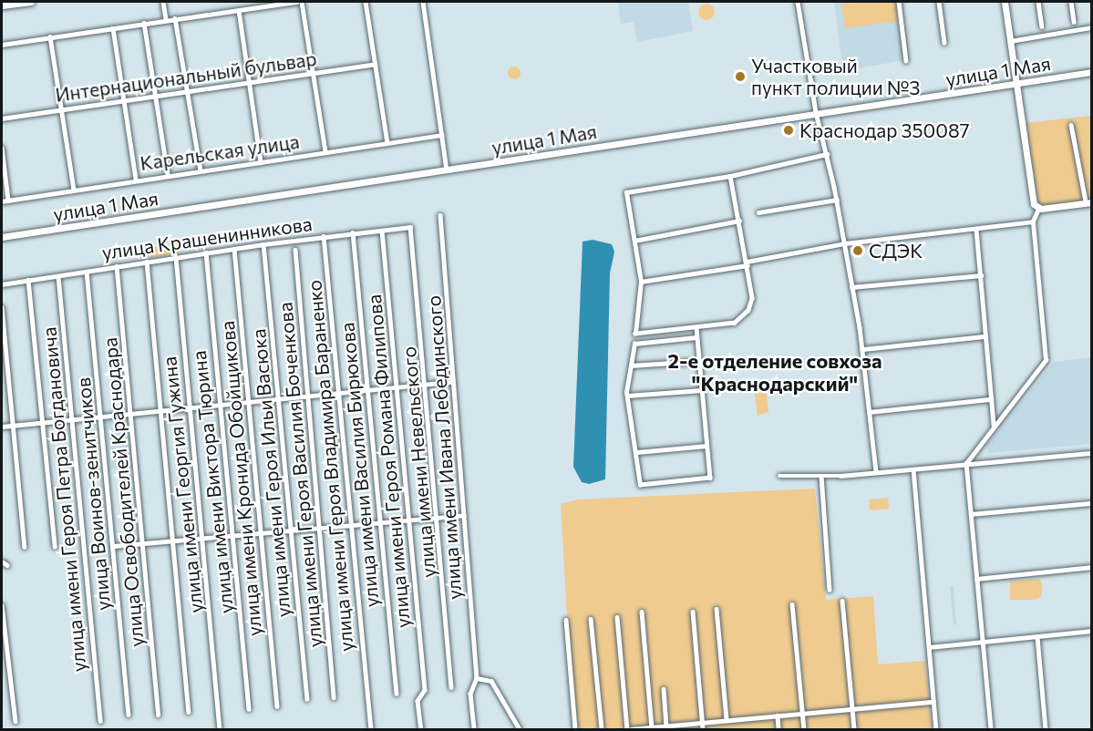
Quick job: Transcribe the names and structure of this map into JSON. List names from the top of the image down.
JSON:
{
  "streets": {
    "street": [
      "улица 1 Мая",
      "Интернациональный бульвар",
      "Карельская улица",
      "улица Крашенинникова",
      "улица имени Ивана Лебединского",
      "улица имени Героя Романа Филипова",
      "улица имени Невельского",
      "улица имени Василия Бирюкова",
      "улица имени Героя Владимира Бараненко",
      "улица имени Героя Ильи Васюка",
      "улица имени Героя Василия Боченкова",
      "улица имени Кронида Обойщикова",
      "улица имени Виктора Тюрина",
      "улица имени Георгия Гужина",
      "улица Освободителей Краснодара",
      "улица Воинов-зенитчиков",
      "улица имени Героя Петра Богдановича"
    ]
  },
  "crossings": [
    ["улица Крашенинникова", "улица имени Героя Романа Филипова"],
    ["улица Крашенинникова", "улица имени Невельского"],
    ["улица Крашенинникова", "улица имени Василия Бирюкова"],
    ["улица Крашенинникова", "улица имени Героя Владимира Бараненко"],
    ["улица Крашенинникова", "улица имени Героя Ильи Васюка"],
    ["улица Крашенинникова", "улица имени Кронида Обойщикова"],
    ["улица Крашенинникова", "улица имени Виктора Тюрина"],
    ["улица Крашенинникова", "улица имени Георгия Гужина"],
    ["улица Крашенинникова", "улица Освободителей Краснодара"],
    ["улица Крашенинникова", "улица Воинов-зенитчиков"],
    ["улица Крашенинникова", "улица имени Героя Петра Богдановича"]
  ],
  "districts": ["2-е отделение совхоза \"Краснодарский\""],
  "places": ["Участковый пункт полиции №3", "Краснодар 350087", "СДЭК"]
}
